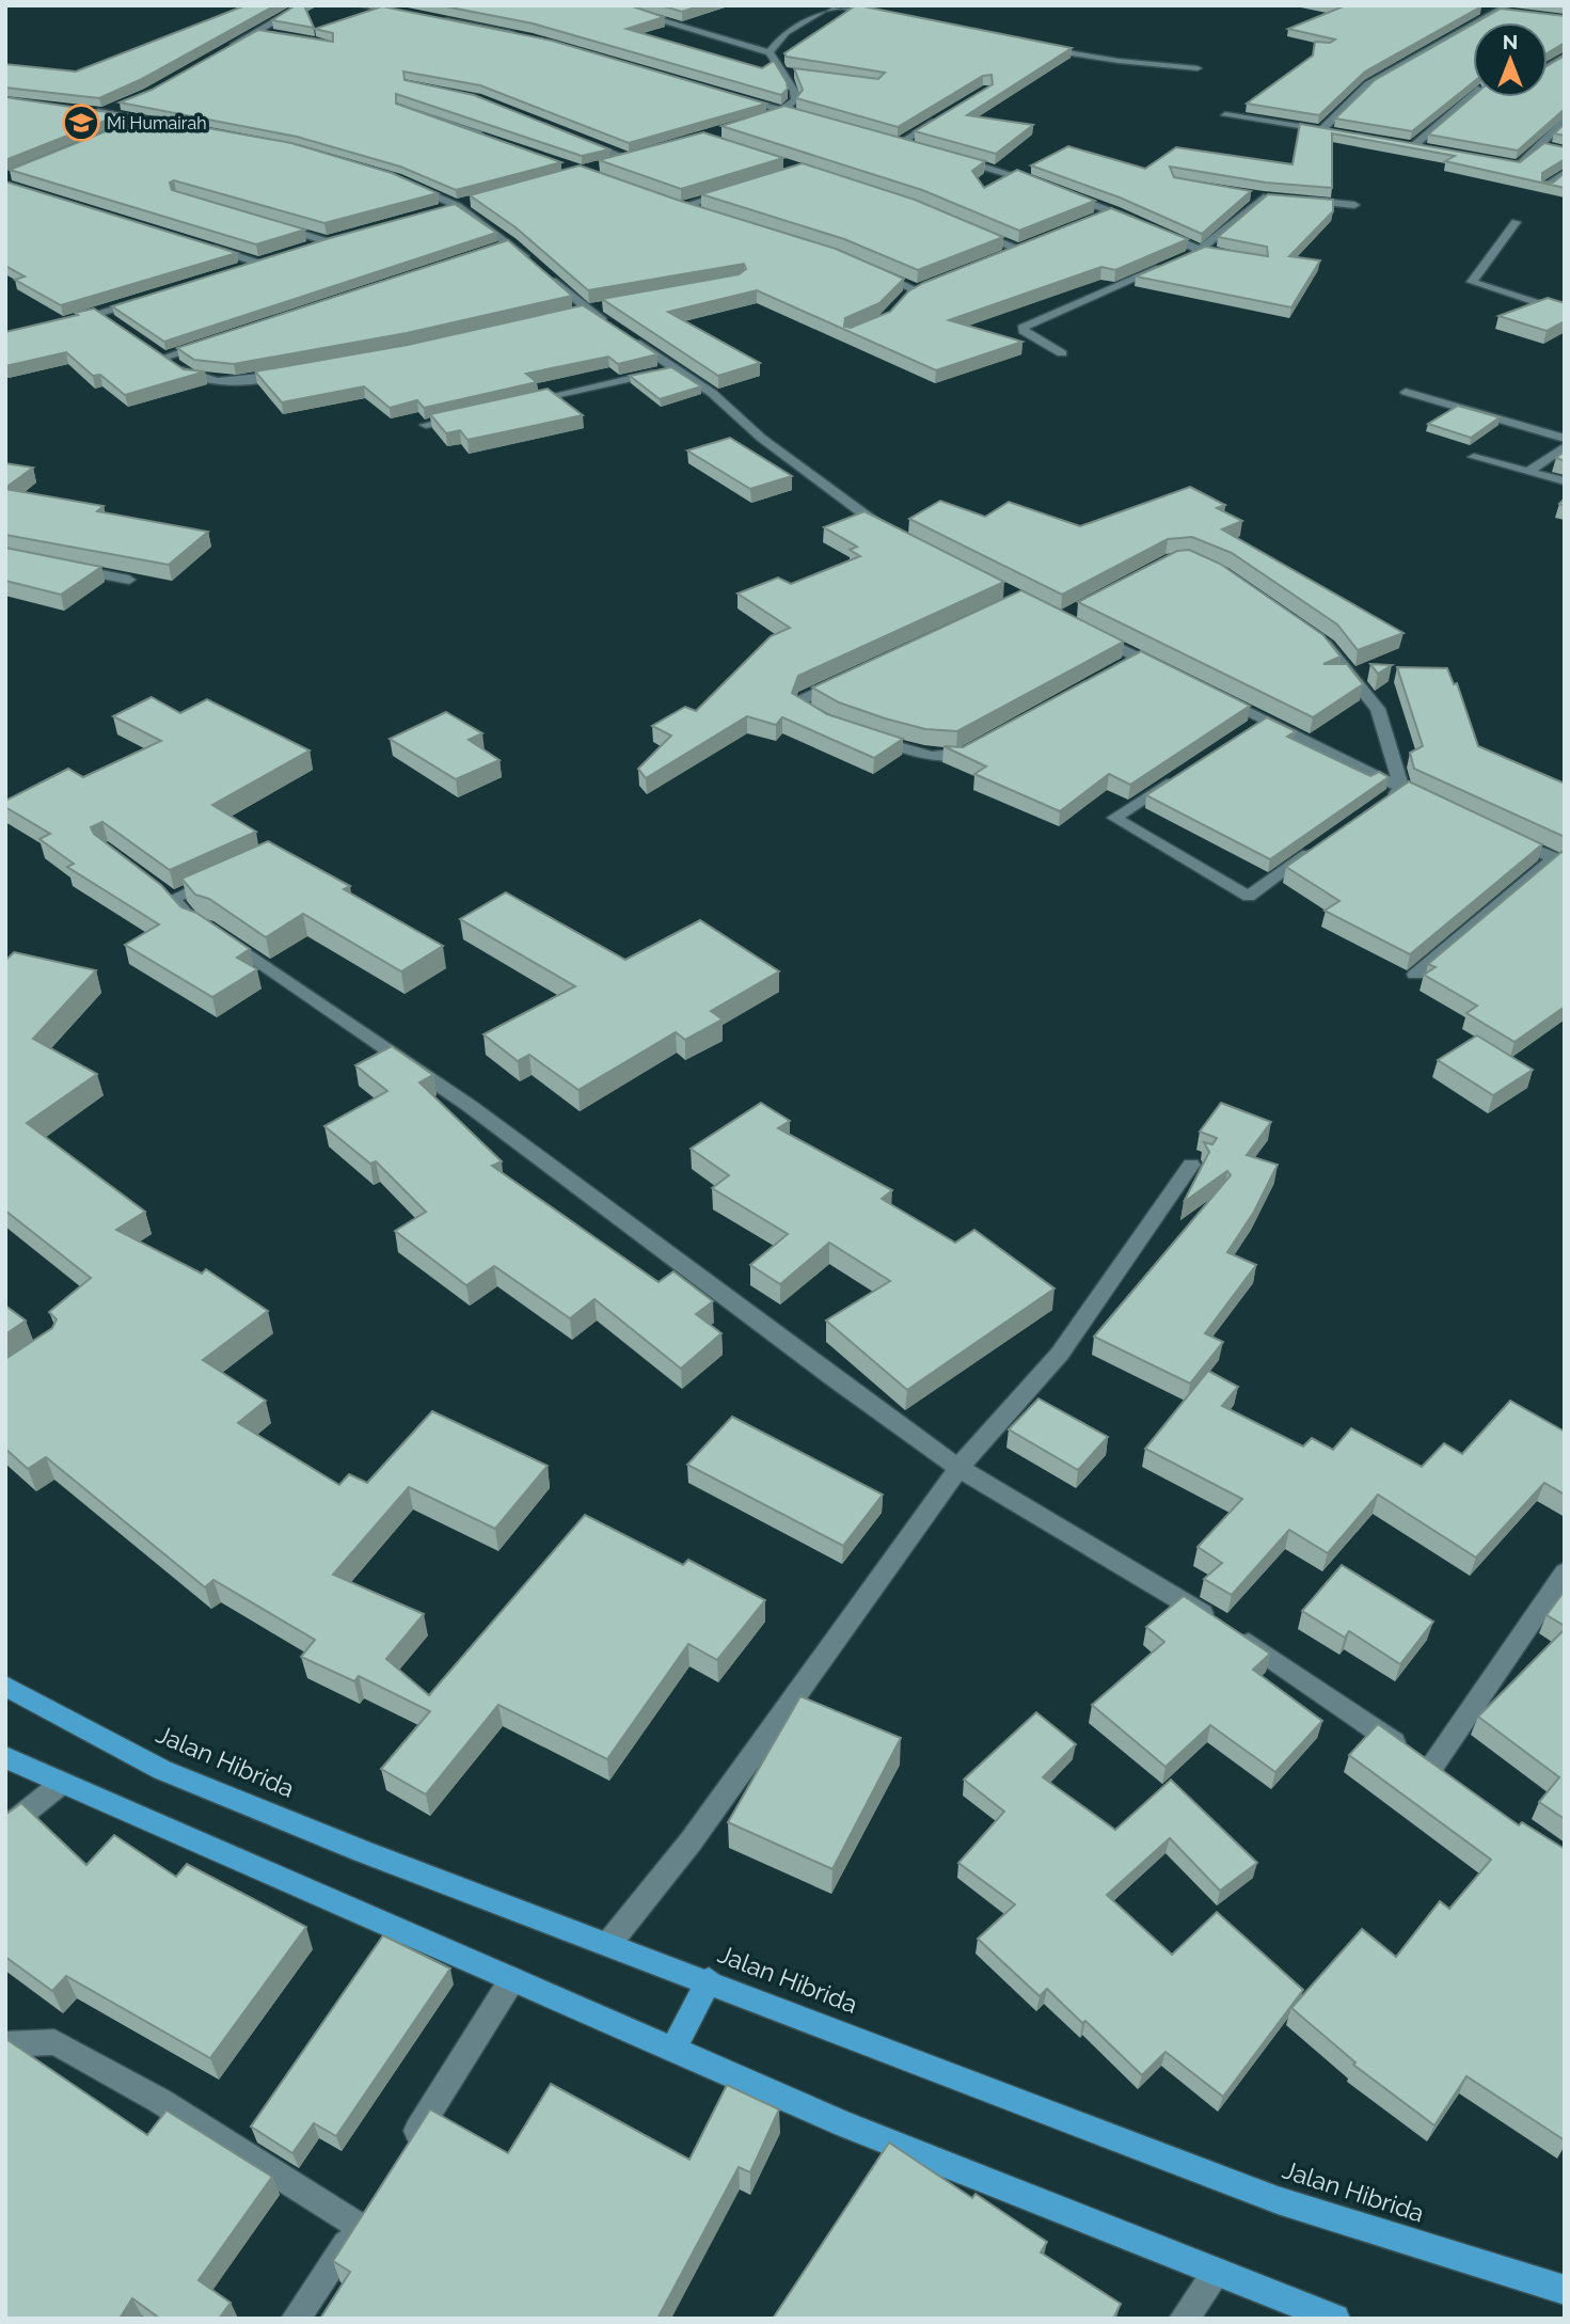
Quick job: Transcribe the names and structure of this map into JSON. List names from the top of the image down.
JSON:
{
  "streets": {
    "main road": ["Jalan Hibrida"]
  },
  "places": {
    "school or university": ["Mi Humairah"]
  },
  "north": "top"
}
